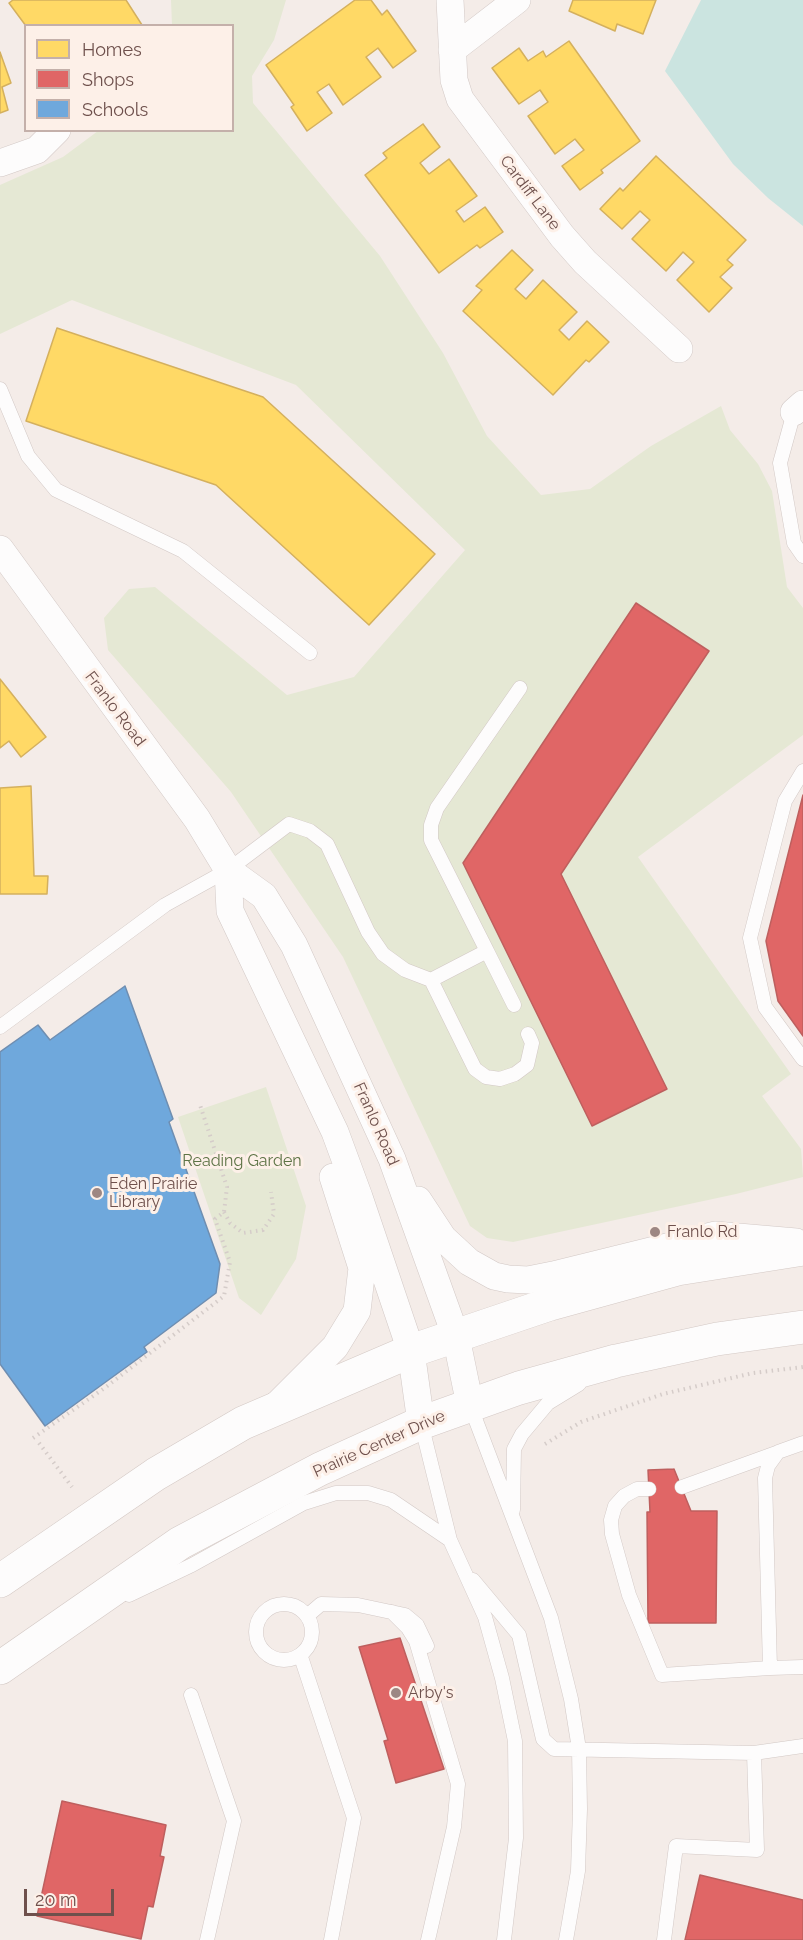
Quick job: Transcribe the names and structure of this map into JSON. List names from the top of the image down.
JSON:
{
  "streets": {
    "main road": ["Prairie Center Drive"],
    "street": ["Cardiff Lane", "Franlo Road"]
  },
  "crossings": [
    ["Franlo Road", "Prairie Center Drive"]
  ],
  "parks": ["Reading Garden"],
  "places": ["Eden Prairie Library", "Franlo Rd", "Arby's"],
  "legend": ["Homes", "Shops", "Schools"],
  "scale_bar": "20 m"
}
